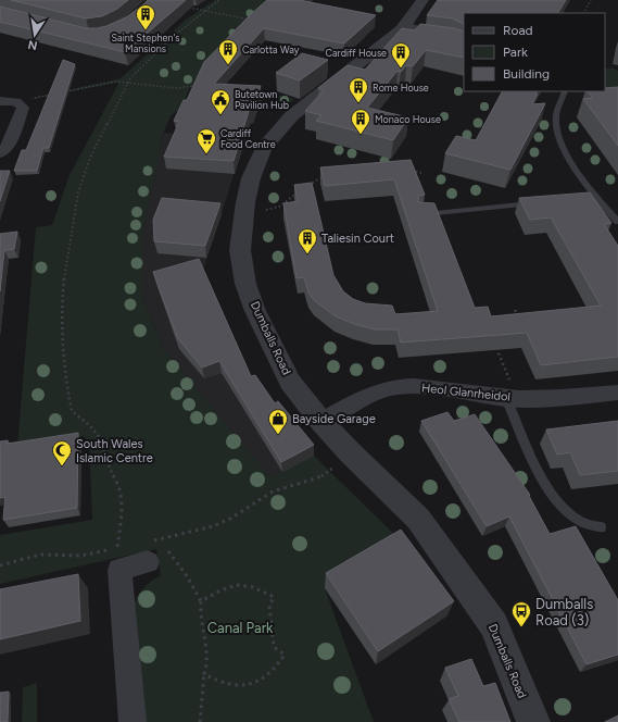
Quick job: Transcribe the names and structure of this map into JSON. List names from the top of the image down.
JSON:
{
  "streets": {
    "street": ["Dumballs Road", "Heol Glanrheidol"]
  },
  "crossings": [
    ["Dumballs Road", "Heol Glanrheidol"]
  ],
  "parks": ["Canal Park"],
  "places": {
    "building": [
      "Saint Stephen's Mansions",
      "Carlotta Way",
      "Cardiff House",
      "Rome House",
      "Monaco House",
      "Taliesin Court"
    ],
    "public building": ["Butetown Pavilion Hub"],
    "supermarket": ["Cardiff Food Centre"],
    "shop": ["Bayside Garage"],
    "mosque": ["South Wales Islamic Centre"],
    "bus stop": ["Dumballs Road (3)"]
  },
  "legend": ["Road", "Park", "Building"],
  "north": "bottom"
}
